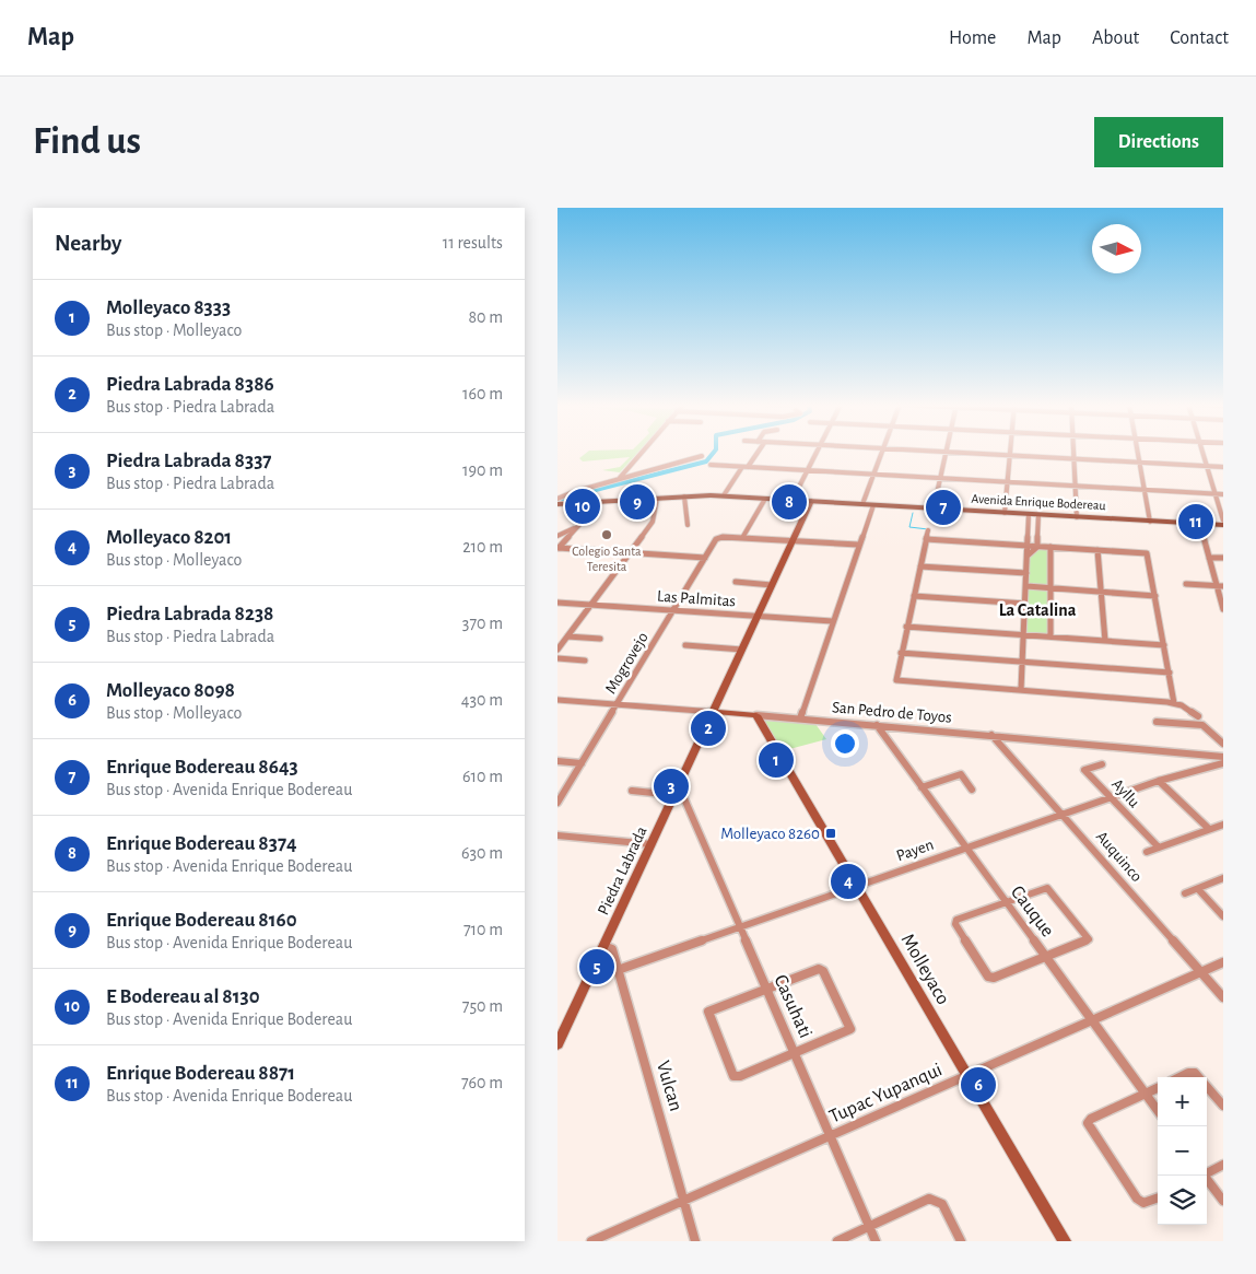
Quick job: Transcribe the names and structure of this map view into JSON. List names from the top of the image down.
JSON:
{
  "streets": {
    "main road": [
      "Avenida Enrique Bodereau",
      "San Pedro de Toyos",
      "Piedra Labrada",
      "Molleyaco"
    ],
    "street": [
      "Las Palmitas",
      "Mogrovejo",
      "Ayllu",
      "Payen",
      "Auquinco",
      "Cauque",
      "Casuhati",
      "Vulcan",
      "Tupac Yupanqui"
    ]
  },
  "crossings": [
    ["Avenida Enrique Bodereau", "Piedra Labrada"],
    ["Las Palmitas", "Mogrovejo"],
    ["Las Palmitas", "Piedra Labrada"],
    ["Mogrovejo", "San Pedro de Toyos"],
    ["San Pedro de Toyos", "Auquinco"],
    ["San Pedro de Toyos", "Piedra Labrada"],
    ["San Pedro de Toyos", "Cauque"],
    ["San Pedro de Toyos", "Molleyaco"],
    ["Ayllu", "Payen"],
    ["Payen", "Auquinco"],
    ["Payen", "Cauque"],
    ["Payen", "Molleyaco"],
    ["Payen", "Casuhati"],
    ["Payen", "Vulcan"],
    ["Auquinco", "Tupac Yupanqui"],
    ["Piedra Labrada", "Casuhati"],
    ["Piedra Labrada", "Vulcan"],
    ["Cauque", "Tupac Yupanqui"],
    ["Molleyaco", "Tupac Yupanqui"],
    ["Casuhati", "Tupac Yupanqui"],
    ["Vulcan", "Tupac Yupanqui"]
  ],
  "districts": ["La Catalina"],
  "places": {
    "other": ["Colegio Santa Teresita"],
    "transit": ["Molleyaco 8260"]
  },
  "north": "right",
  "page": {
    "header": "Map",
    "nav": [
      "Home",
      "Map",
      "About",
      "Contact"
    ],
    "buttons": "Directions",
    "title": "Find us",
    "heading": ["Nearby", "11 results"],
    "list": [
      {
        "mark": "1",
        "name": "Molleyaco 8333",
        "note": "Bus stop · Molleyaco",
        "value": "80 m"
      },
      {
        "mark": "2",
        "name": "Piedra Labrada 8386",
        "note": "Bus stop · Piedra Labrada",
        "value": "160 m"
      },
      {
        "mark": "3",
        "name": "Piedra Labrada 8337",
        "note": "Bus stop · Piedra Labrada",
        "value": "190 m"
      },
      {
        "mark": "4",
        "name": "Molleyaco 8201",
        "note": "Bus stop · Molleyaco",
        "value": "210 m"
      },
      {
        "mark": "5",
        "name": "Piedra Labrada 8238",
        "note": "Bus stop · Piedra Labrada",
        "value": "370 m"
      },
      {
        "mark": "6",
        "name": "Molleyaco 8098",
        "note": "Bus stop · Molleyaco",
        "value": "430 m"
      },
      {
        "mark": "7",
        "name": "Enrique Bodereau 8643",
        "note": "Bus stop · Avenida Enrique Bodereau",
        "value": "610 m"
      },
      {
        "mark": "8",
        "name": "Enrique Bodereau 8374",
        "note": "Bus stop · Avenida Enrique Bodereau",
        "value": "630 m"
      },
      {
        "mark": "9",
        "name": "Enrique Bodereau 8160",
        "note": "Bus stop · Avenida Enrique Bodereau",
        "value": "710 m"
      },
      {
        "mark": "10",
        "name": "E Bodereau al 8130",
        "note": "Bus stop · Avenida Enrique Bodereau",
        "value": "750 m"
      },
      {
        "mark": "11",
        "name": "Enrique Bodereau 8871",
        "note": "Bus stop · Avenida Enrique Bodereau",
        "value": "760 m"
      }
    ],
    "pins": [
      "8",
      "9",
      "10",
      "7",
      "11",
      "2",
      "1",
      "3",
      "4",
      "5",
      "6"
    ],
    "map_buttons": ["+", "−"]
  }
}
